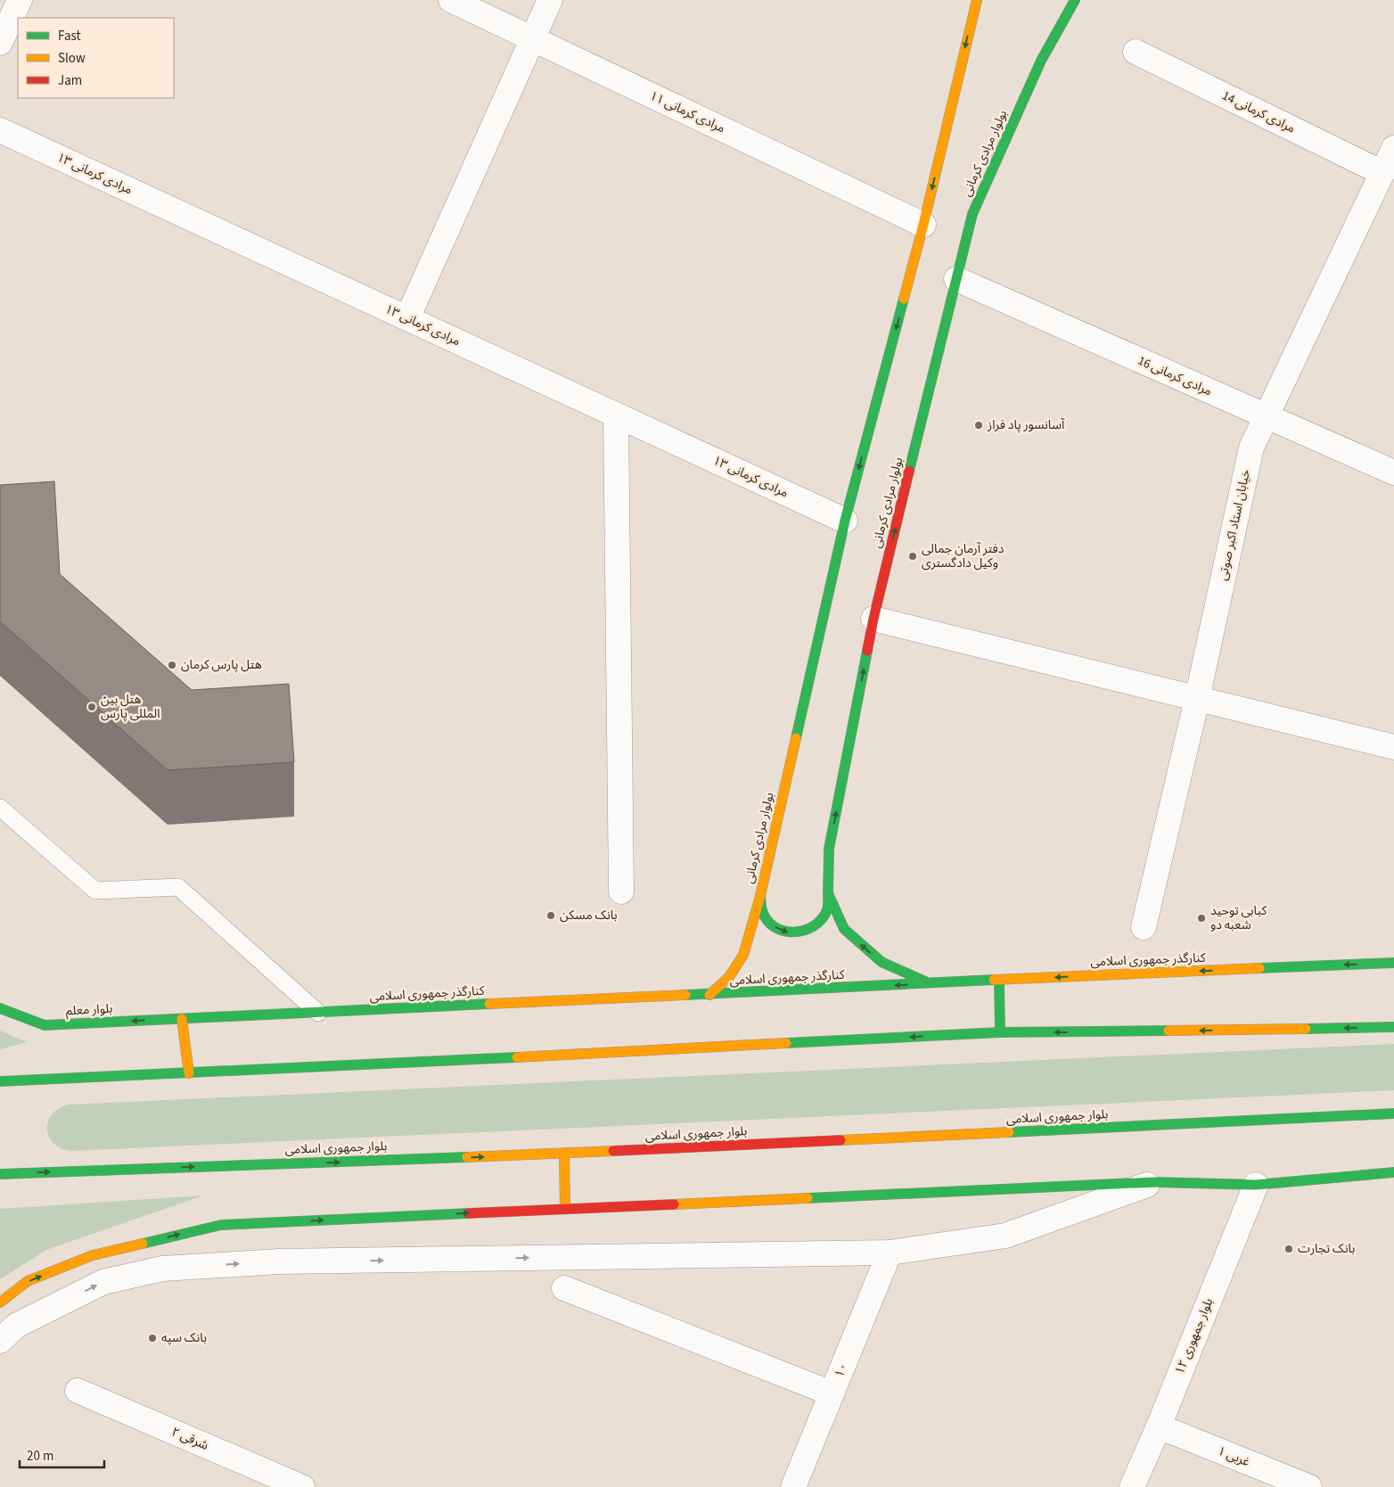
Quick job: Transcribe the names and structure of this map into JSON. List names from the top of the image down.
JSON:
{
  "streets": {
    "street": [
      "مرادی کرمانی ۱۱",
      "مرادی کرمانی 14",
      "بولوار مرادی کرمانی",
      "مرادی کرمانی ۱۳",
      "مرادی کرمانی 16",
      "خیابان استاد اکبر صوتی",
      "کنارگذر جمهوری اسلامی",
      "بلوار معلم",
      "بلوار جمهوری اسلامی",
      "بلوار جمهوری ۱۲",
      "۱۰",
      "۲ شرقی",
      "۱ غربی"
    ]
  },
  "crossings": [
    ["مرادی کرمانی ۱۱", "بولوار مرادی کرمانی"],
    ["مرادی کرمانی 14", "خیابان استاد اکبر صوتی"],
    ["بولوار مرادی کرمانی", "مرادی کرمانی ۱۳"],
    ["بولوار مرادی کرمانی", "مرادی کرمانی 16"],
    ["بولوار مرادی کرمانی", "کنارگذر جمهوری اسلامی"],
    ["مرادی کرمانی 16", "خیابان استاد اکبر صوتی"],
    ["کنارگذر جمهوری اسلامی", "بلوار معلم"],
    ["بلوار جمهوری ۱۲", "۱ غربی"]
  ],
  "places": [
    "آسانسور پاد فراز",
    "دفتر آرمان جمالی وکیل دادگستری",
    "هتل پارس کرمان",
    "هتل بین المللی پارس",
    "بانک مسکن",
    "کبابی توحید شعبه دو",
    "بانک تجارت",
    "بانک سپه"
  ],
  "legend": ["Fast", "Slow", "Jam"],
  "scale_bar": "20 m"
}
